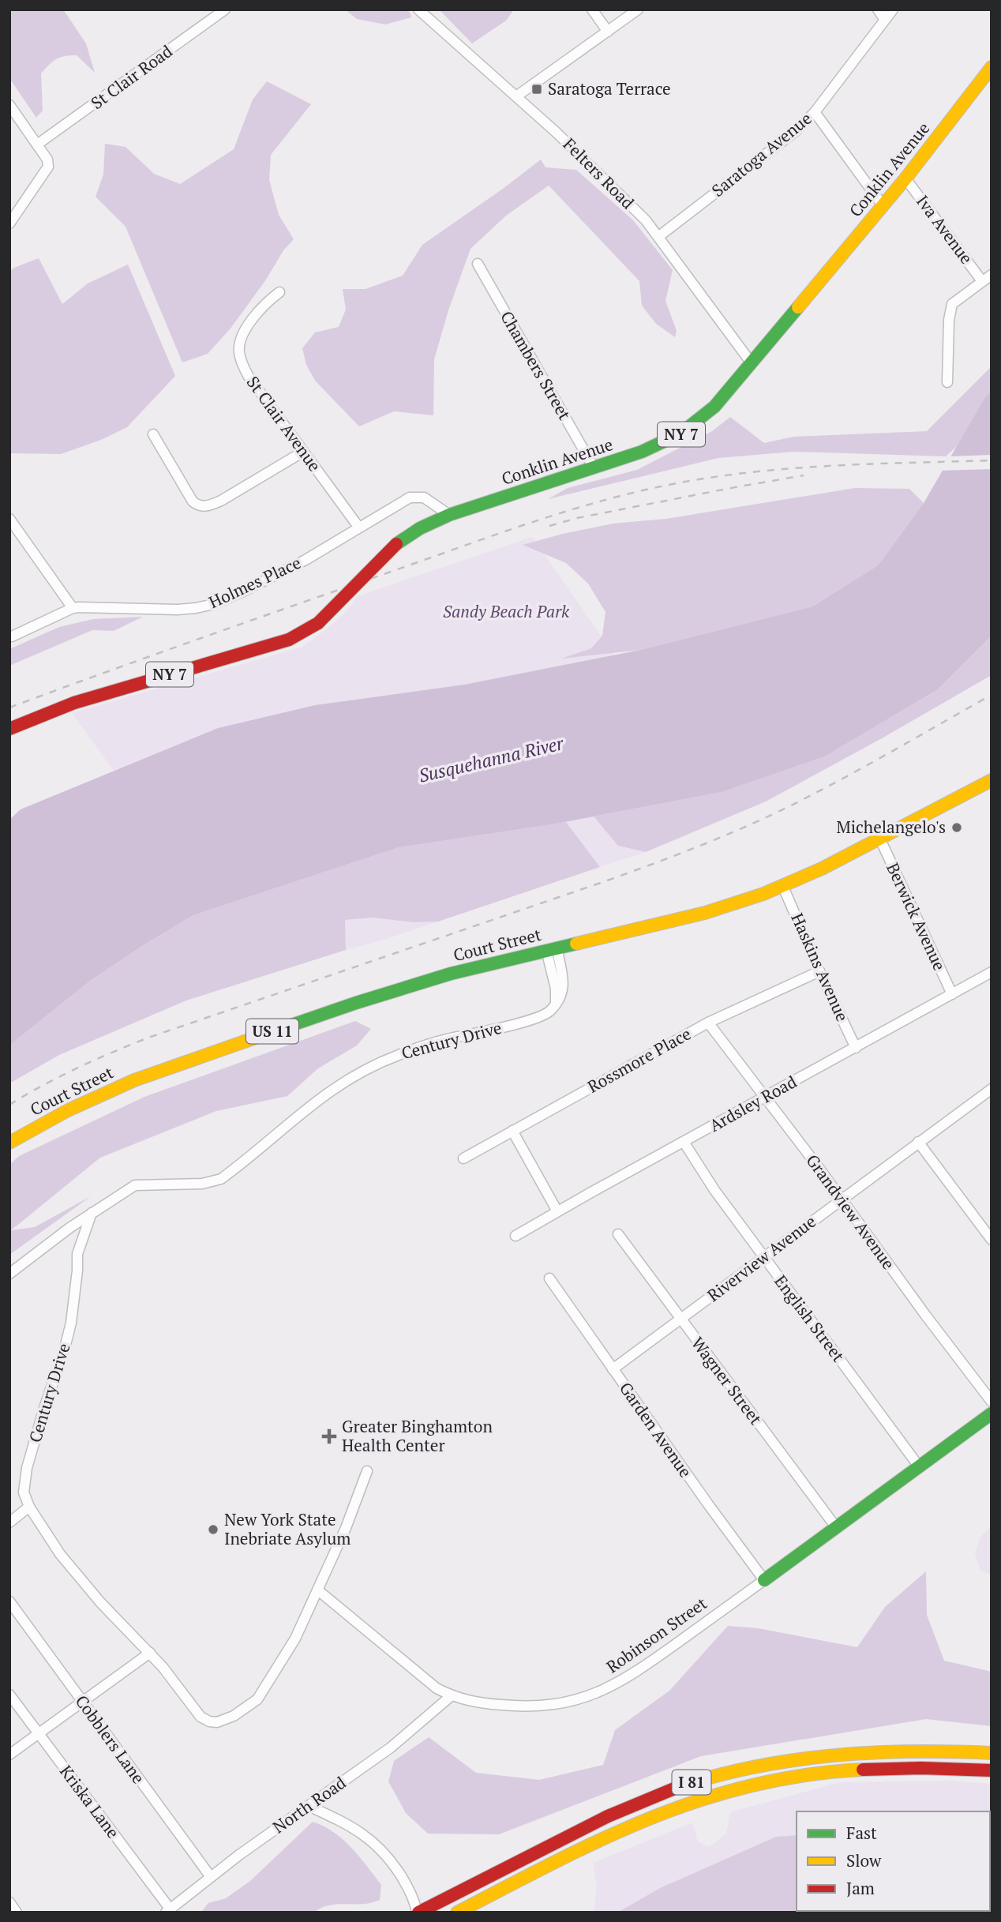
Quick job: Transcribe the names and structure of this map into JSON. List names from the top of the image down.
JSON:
{
  "streets": {
    "main road": [
      "Conklin Avenue",
      "NY 7",
      "Court Street",
      "US 11",
      "Robinson Street",
      "I 81"
    ],
    "street": [
      "St Clair Road",
      "Saratoga Avenue",
      "Felters Road",
      "Iva Avenue",
      "Chambers Street",
      "St Clair Avenue",
      "Holmes Place",
      "Berwick Avenue",
      "Haskins Avenue",
      "Century Drive",
      "Rossmore Place",
      "Ardsley Road",
      "Grandview Avenue",
      "Riverview Avenue",
      "English Street",
      "Wagner Street",
      "Garden Avenue",
      "Cobblers Lane",
      "Kriska Lane",
      "North Road"
    ]
  },
  "crossings": [
    ["Saratoga Avenue", "Felters Road"],
    ["Conklin Avenue", "Felters Road"],
    ["Conklin Avenue", "Iva Avenue"],
    ["Conklin Avenue", "Chambers Street"],
    ["Conklin Avenue", "Holmes Place"],
    ["St Clair Avenue", "Holmes Place"],
    ["Berwick Avenue", "Court Street"],
    ["Berwick Avenue", "Ardsley Road"],
    ["Court Street", "Haskins Avenue"],
    ["Court Street", "Century Drive"],
    ["Haskins Avenue", "Rossmore Place"],
    ["Haskins Avenue", "Ardsley Road"],
    ["Century Drive", "Robinson Street"],
    ["Rossmore Place", "Grandview Avenue"],
    ["Ardsley Road", "Grandview Avenue"],
    ["Ardsley Road", "English Street"],
    ["Grandview Avenue", "Riverview Avenue"],
    ["Riverview Avenue", "English Street"],
    ["Riverview Avenue", "Wagner Street"],
    ["Riverview Avenue", "Garden Avenue"],
    ["English Street", "Robinson Street"],
    ["Wagner Street", "Robinson Street"],
    ["Garden Avenue", "Robinson Street"],
    ["Robinson Street", "North Road"],
    ["Cobblers Lane", "North Road"],
    ["Kriska Lane", "North Road"]
  ],
  "water": ["Susquehanna River"],
  "parks": ["Sandy Beach Park"],
  "places": {
    "transit": ["Saratoga Terrace"],
    "other": ["Michelangelo's", "New York State Inebriate Asylum"],
    "health": ["Greater Binghamton Health Center"]
  },
  "legend": ["Fast", "Slow", "Jam"]
}
